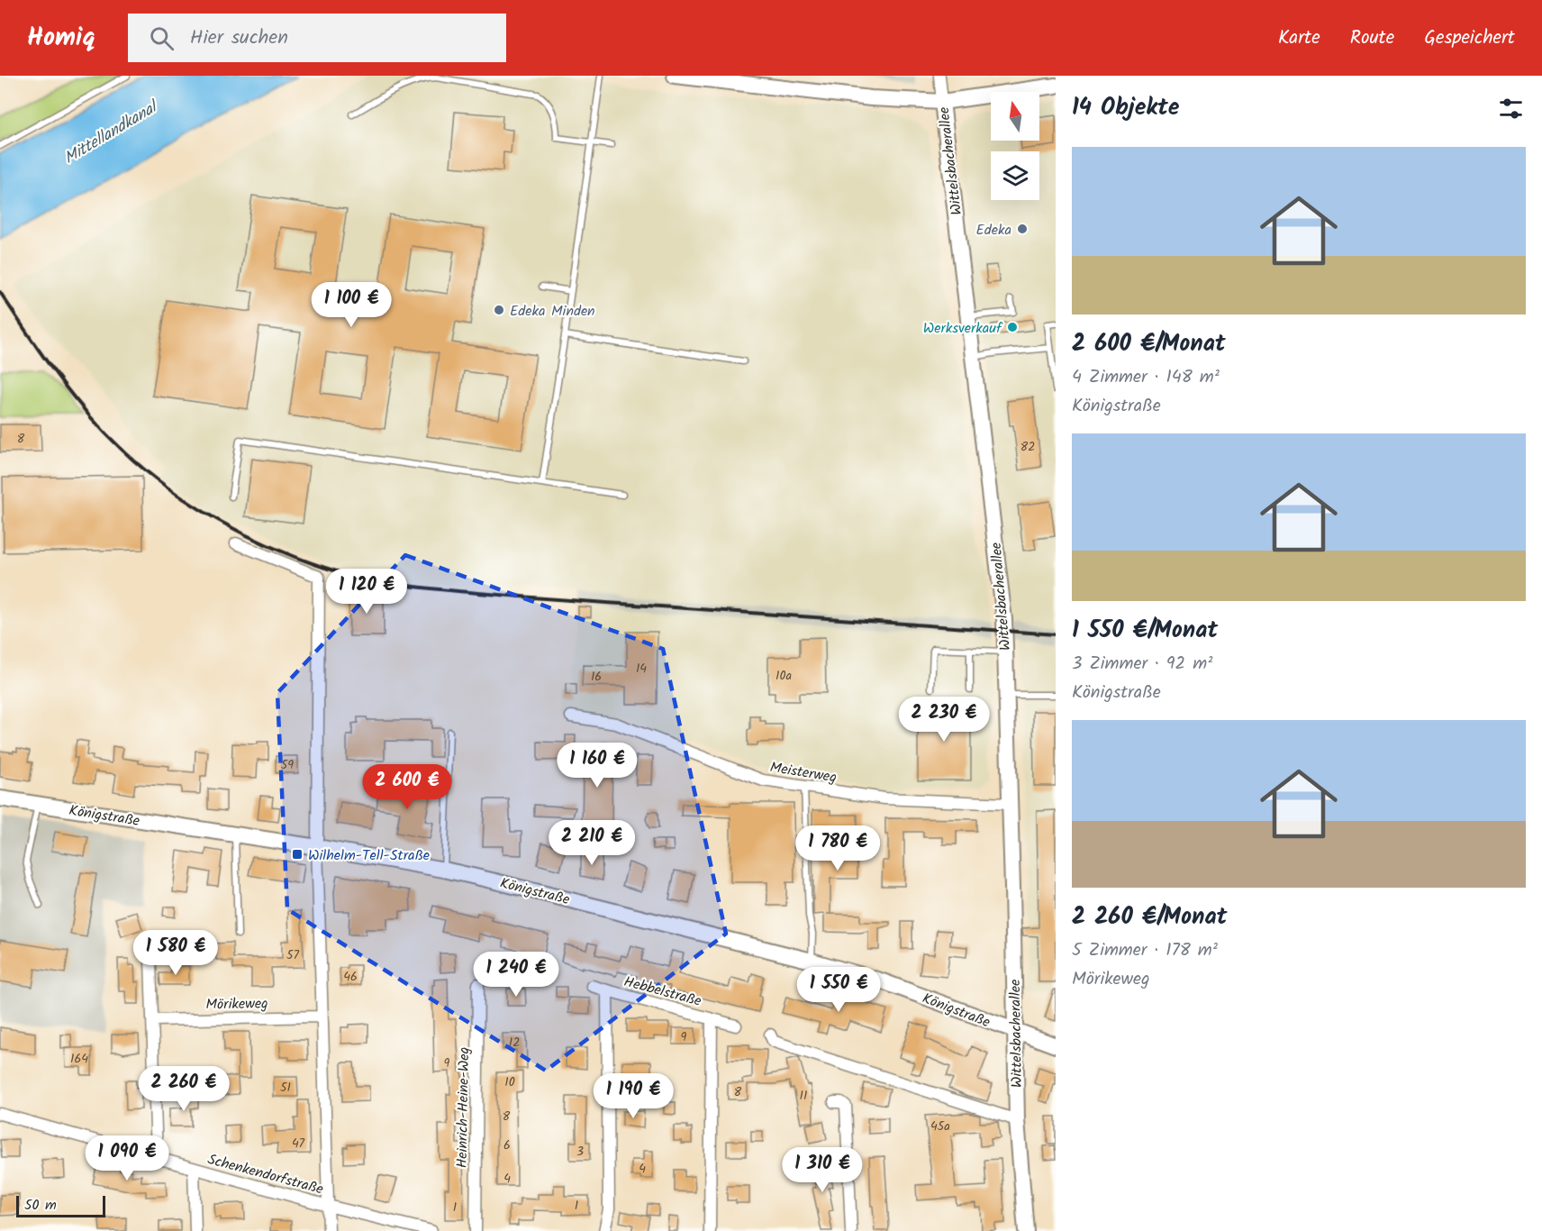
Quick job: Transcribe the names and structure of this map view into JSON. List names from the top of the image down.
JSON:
{
  "streets": {
    "street": [
      "Wittelsbacherallee",
      "Meisterweg",
      "Königstraße",
      "Hebbelstraße",
      "Mörikeweg",
      "Heinrich-Heine-Weg",
      "Schenkendorfstraße"
    ]
  },
  "crossings": [
    ["Wittelsbacherallee", "Meisterweg"],
    ["Wittelsbacherallee", "Königstraße"]
  ],
  "water": ["Mittellandkanal"],
  "places": {
    "other": ["Edeka", "Edeka Minden", "Werksverkauf"],
    "transit": ["Wilhelm-Tell-Straße"]
  },
  "house_numbers": [
    "8",
    "82",
    "14",
    "10a",
    "16",
    "59",
    "57",
    "46",
    "9",
    "12",
    "164",
    "9",
    "10",
    "51",
    "8",
    "11",
    "8",
    "45a",
    "47",
    "6",
    "3",
    "4",
    "4",
    "1",
    "1"
  ],
  "scale_bar": "50 m",
  "north": "top",
  "page": {
    "header": "Homiq",
    "search": "Hier suchen",
    "nav": ["Karte", "Route", "Gespeichert"],
    "heading": "14 Objekte",
    "list": [
      {
        "name": "2 600 €/Monat",
        "note": "4 Zimmer · 148 m² · Königstraße"
      },
      {
        "name": "1 550 €/Monat",
        "note": "3 Zimmer · 92 m² · Königstraße"
      },
      {
        "name": "2 260 €/Monat",
        "note": "5 Zimmer · 178 m² · Mörikeweg"
      }
    ],
    "price": [
      "1 100 €",
      "1 120 €",
      "2 230 €",
      "1 160 €",
      "2 600 €",
      "2 210 €",
      "1 780 €",
      "1 580 €",
      "1 240 €",
      "1 550 €",
      "2 260 €",
      "1 190 €",
      "1 090 €",
      "1 310 €"
    ],
    "scale": "50 m"
  }
}
